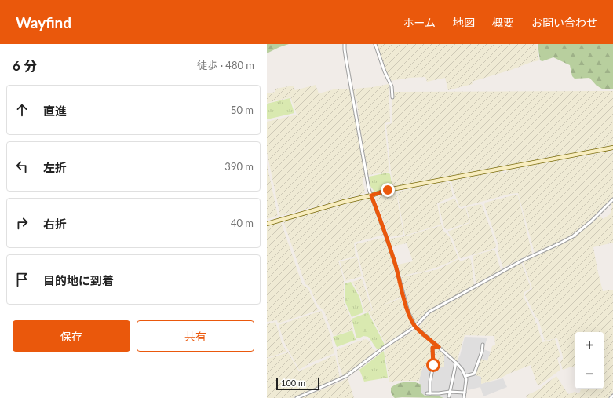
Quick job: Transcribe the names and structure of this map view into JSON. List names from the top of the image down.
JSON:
{
  "scale_bar": "100 m",
  "page": {
    "header": "Wayfind",
    "nav": [
      "ホーム",
      "地図",
      "概要",
      "お問い合わせ"
    ],
    "heading": ["6 分", "徒歩 · 480 m"],
    "list": [
      ["直進", "50 m"],
      ["左折", "390 m"],
      ["右折", "40 m"],
      "目的地に到着"
    ],
    "buttons": ["保存", "共有"],
    "map_buttons": ["+", "−"],
    "scale": "100 m"
  }
}
